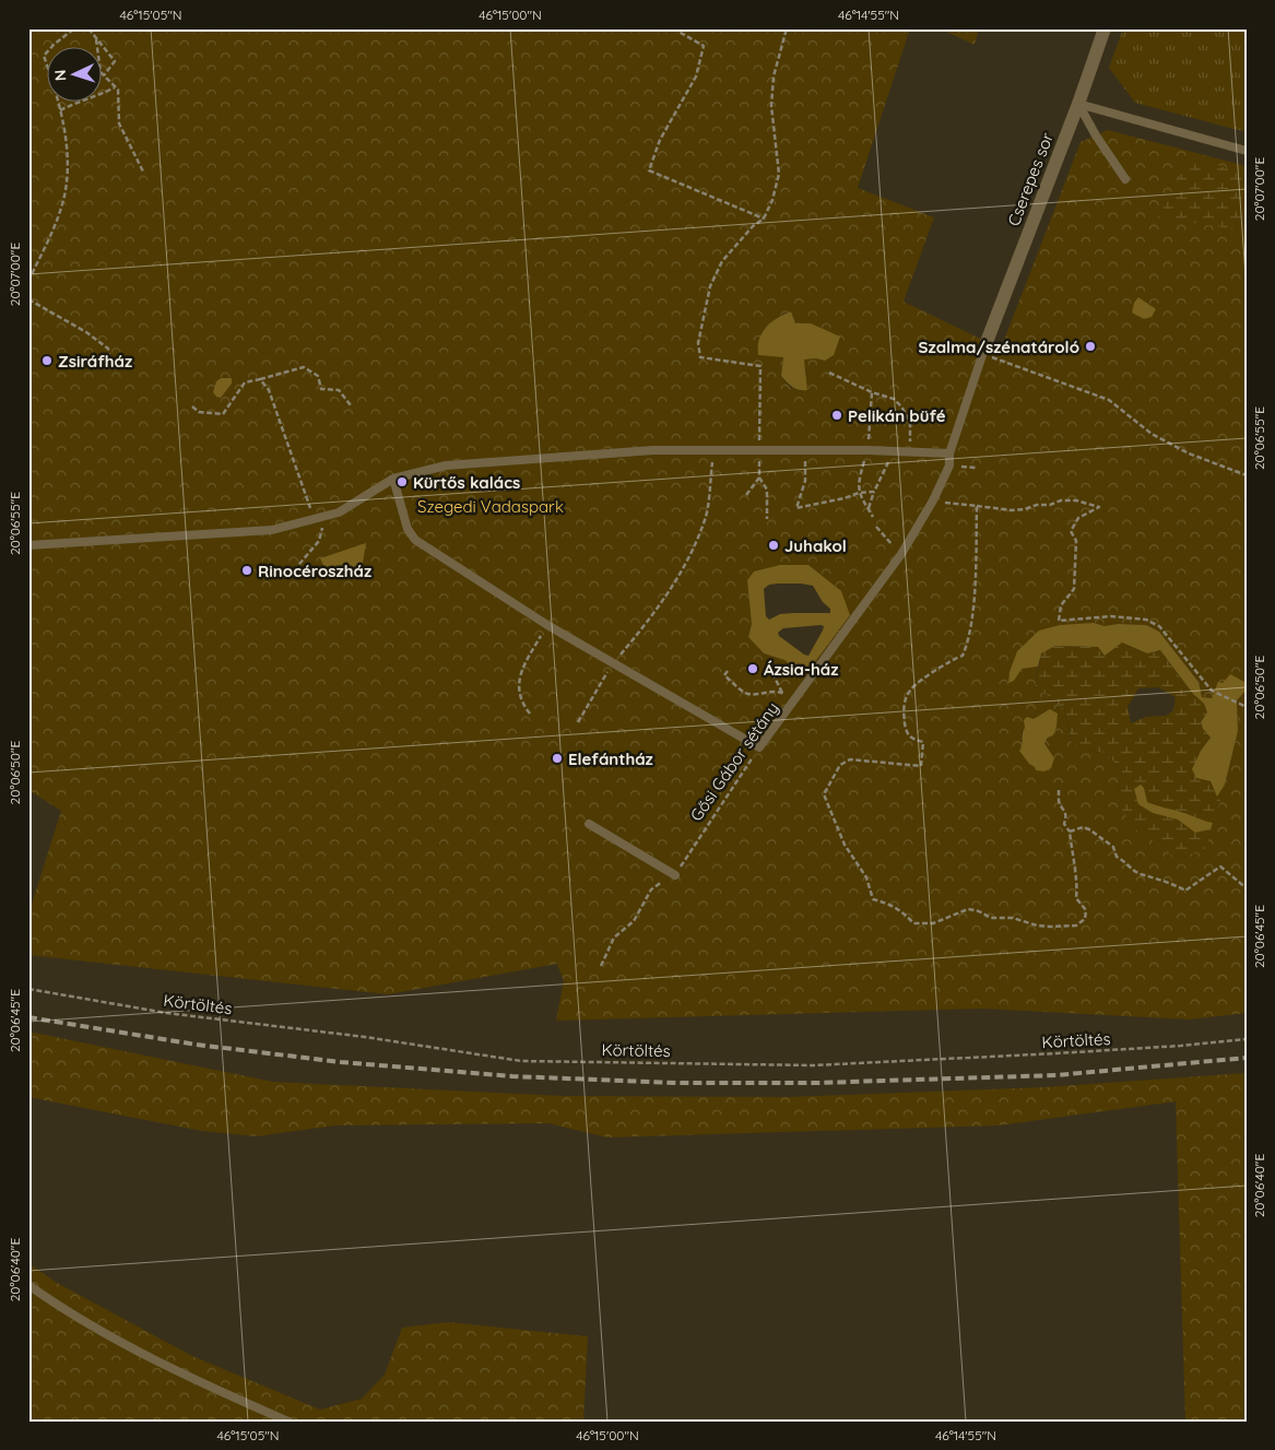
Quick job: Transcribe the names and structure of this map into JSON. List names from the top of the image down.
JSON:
{
  "streets": {
    "street": ["Cserepes sor"],
    "lane": ["Gősi Gábor sétány"],
    "path": ["Körtöltés"]
  },
  "crossings": [
    ["Cserepes sor", "Gősi Gábor sétány"]
  ],
  "parks": ["Szegedi Vadaspark"],
  "places": [
    "Szalma/szénatároló",
    "Zsiráfház",
    "Pelikán büfé",
    "Kürtős kalács",
    "Juhakol",
    "Rinocéroszház",
    "Ázsia-ház",
    "Elefántház"
  ],
  "north": "left",
  "coordinates": [
    "46°15'05\"N",
    "46°15'00\"N",
    "46°14'55\"N",
    "20°07'00\"E",
    "20°06'55\"E",
    "20°06'50\"E",
    "20°06'45\"E",
    "20°06'40\"E"
  ]
}
